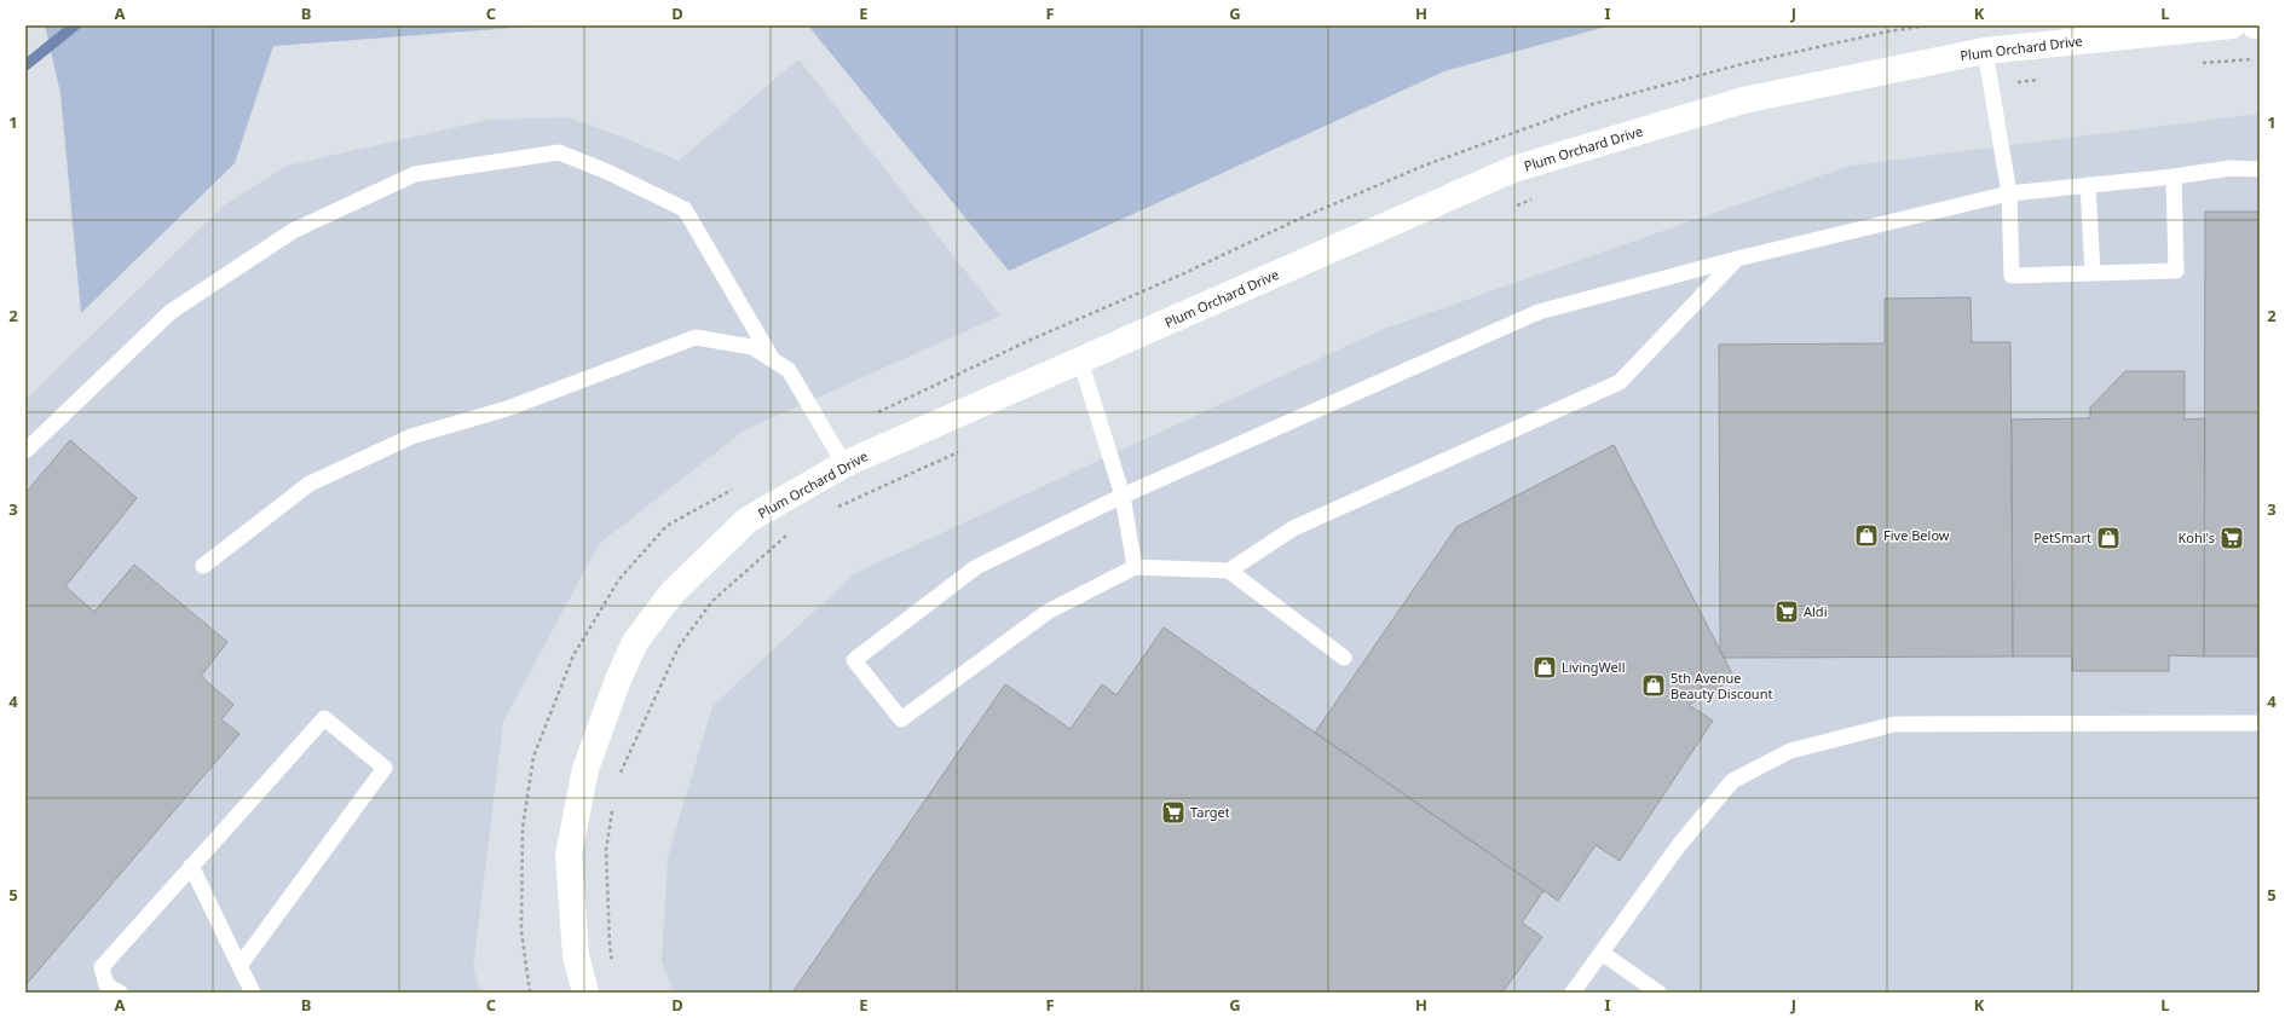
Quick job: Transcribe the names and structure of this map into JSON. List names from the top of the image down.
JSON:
{
  "streets": {
    "street": ["Plum Orchard Drive"]
  },
  "places": {
    "shop": [
      "Five Below",
      "PetSmart",
      "LivingWell",
      "5th Avenue Beauty Discount"
    ],
    "supermarket": ["Kohl's", "Aldi", "Target"]
  },
  "grid": {
    "columns": [
      "A",
      "B",
      "C",
      "D",
      "E",
      "F",
      "G",
      "H",
      "I",
      "J",
      "K",
      "L"
    ],
    "rows": [
      "1",
      "2",
      "3",
      "4",
      "5"
    ]
  }
}
